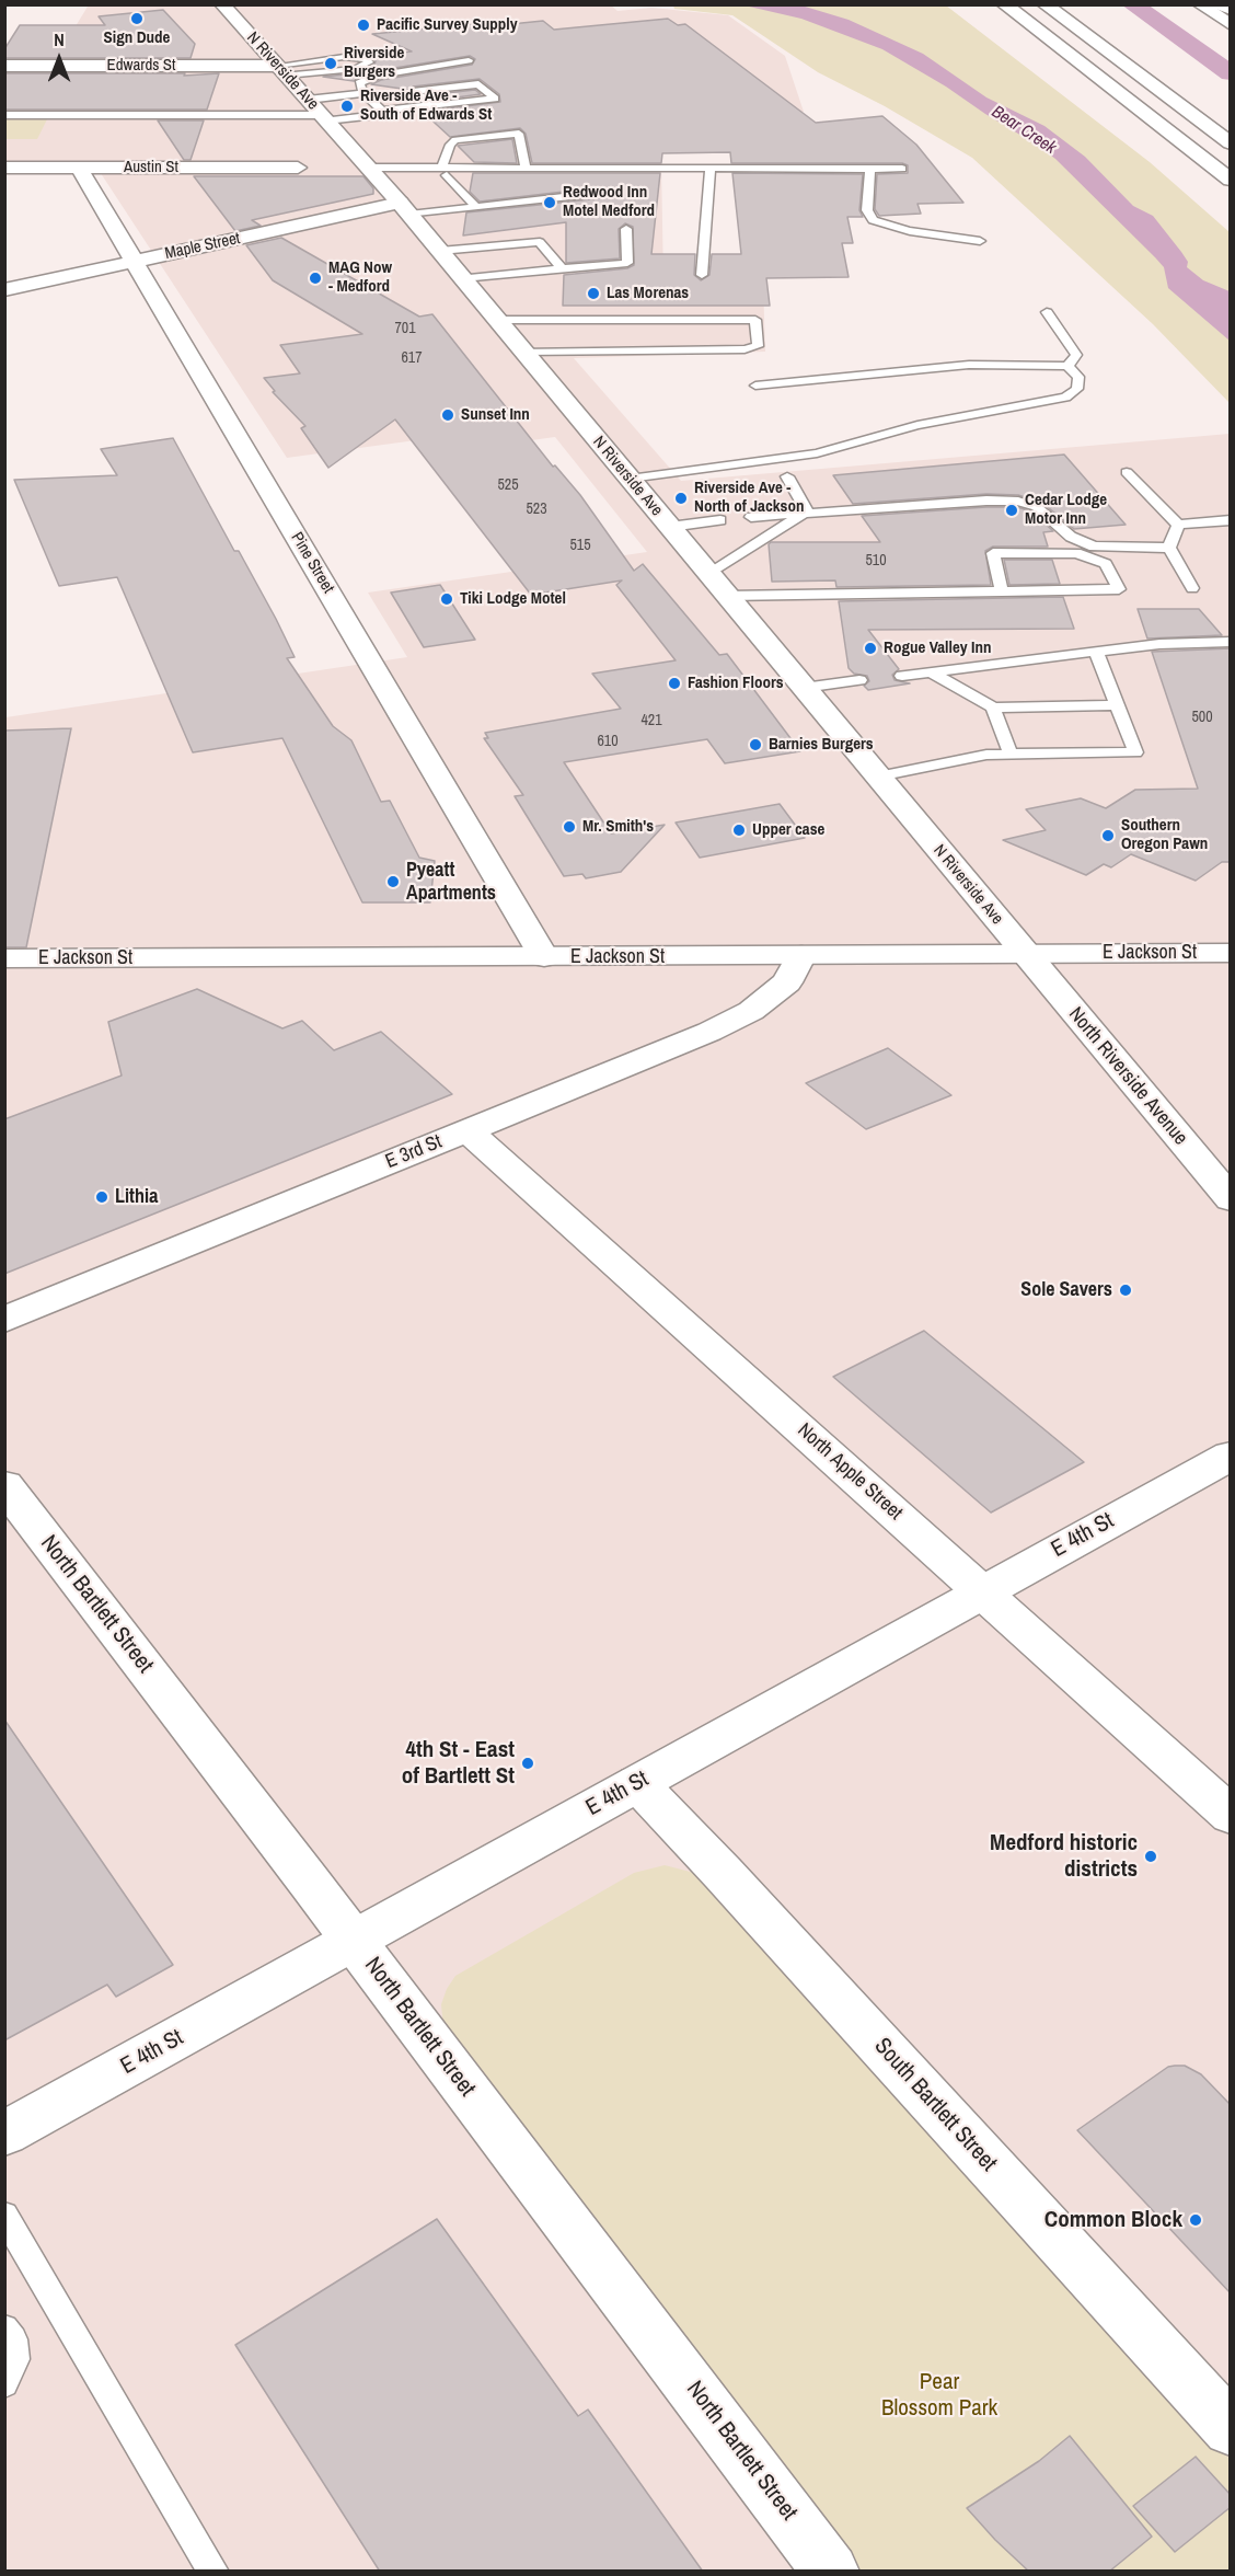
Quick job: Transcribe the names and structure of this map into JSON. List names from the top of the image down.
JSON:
{
  "streets": {
    "main road": [
      "Edwards St",
      "N Riverside Ave",
      "Austin St",
      "Maple Street",
      "Pine Street",
      "E Jackson St",
      "North Riverside Avenue",
      "E 3rd St",
      "North Apple Street",
      "E 4th St",
      "North Bartlett Street",
      "South Bartlett Street"
    ]
  },
  "crossings": [
    ["Edwards St", "N Riverside Ave"],
    ["N Riverside Ave", "Maple Street"],
    ["N Riverside Ave", "E Jackson St"],
    ["N Riverside Ave", "North Riverside Avenue"],
    ["Austin St", "Pine Street"],
    ["Maple Street", "Pine Street"],
    ["Pine Street", "E Jackson St"],
    ["E Jackson St", "North Riverside Avenue"],
    ["E Jackson St", "E 3rd St"],
    ["E 3rd St", "North Apple Street"],
    ["North Apple Street", "E 4th St"],
    ["E 4th St", "North Bartlett Street"],
    ["E 4th St", "South Bartlett Street"]
  ],
  "water": ["Bear Creek"],
  "parks": ["Pear Blossom Park"],
  "places": [
    "Sign Dude",
    "Pacific Survey Supply",
    "Riverside Burgers",
    "Riverside Ave - South of Edwards St",
    "Redwood Inn Motel Medford",
    "MAG Now - Medford",
    "Las Morenas",
    "Sunset Inn",
    "Riverside Ave - North of Jackson",
    "Cedar Lodge Motor Inn",
    "Tiki Lodge Motel",
    "Rogue Valley Inn",
    "Fashion Floors",
    "Barnies Burgers",
    "Mr. Smith's",
    "Upper case",
    "Southern Oregon Pawn",
    "Pyeatt Apartments",
    "Lithia",
    "Sole Savers",
    "4th St - East of Bartlett St",
    "Medford historic districts",
    "Common Block"
  ],
  "house_numbers": [
    "701",
    "617",
    "525",
    "523",
    "515",
    "510",
    "500",
    "421",
    "610"
  ],
  "north": "top"
}
